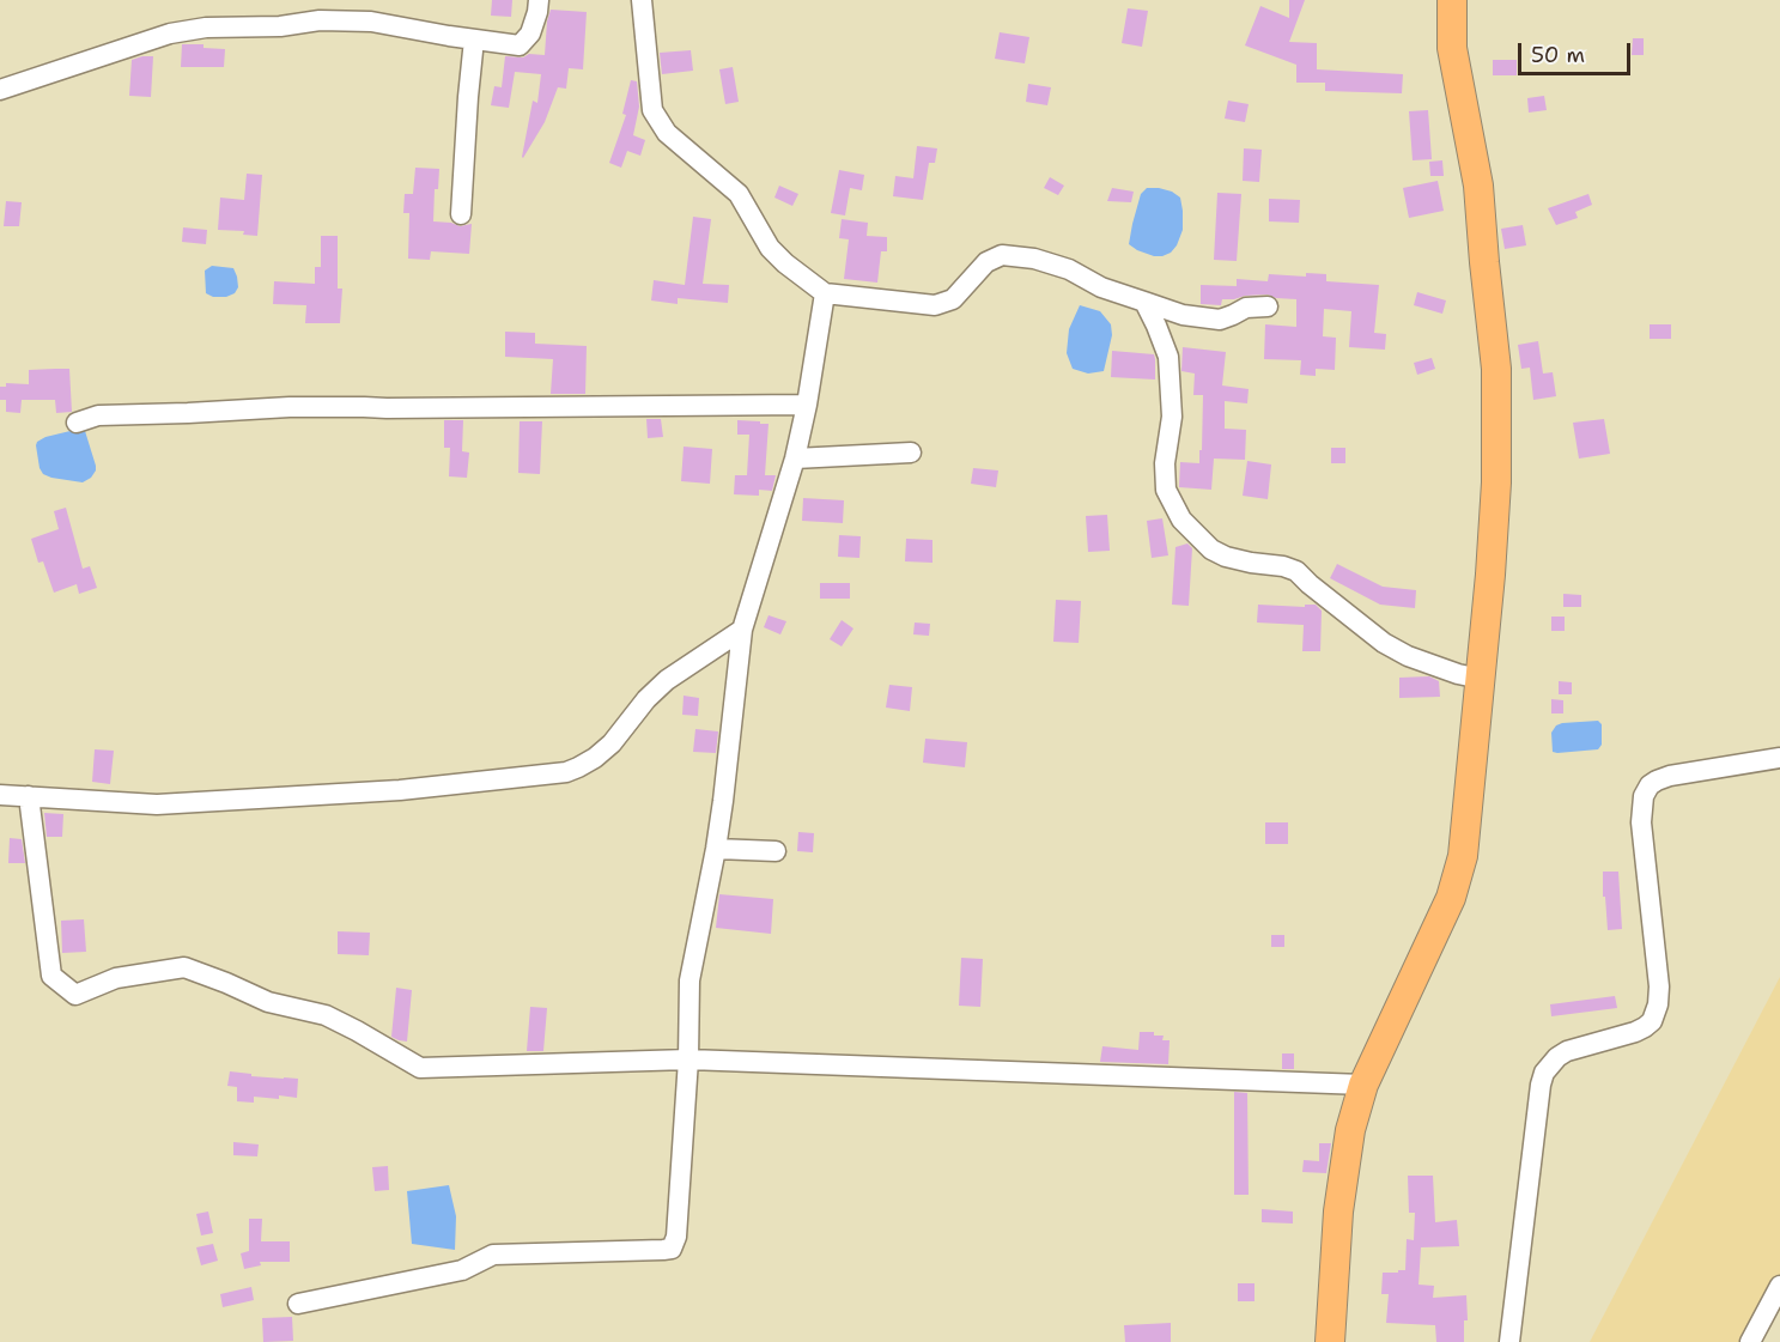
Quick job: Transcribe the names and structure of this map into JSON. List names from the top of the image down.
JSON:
{
  "scale_bar": "50 m"
}
